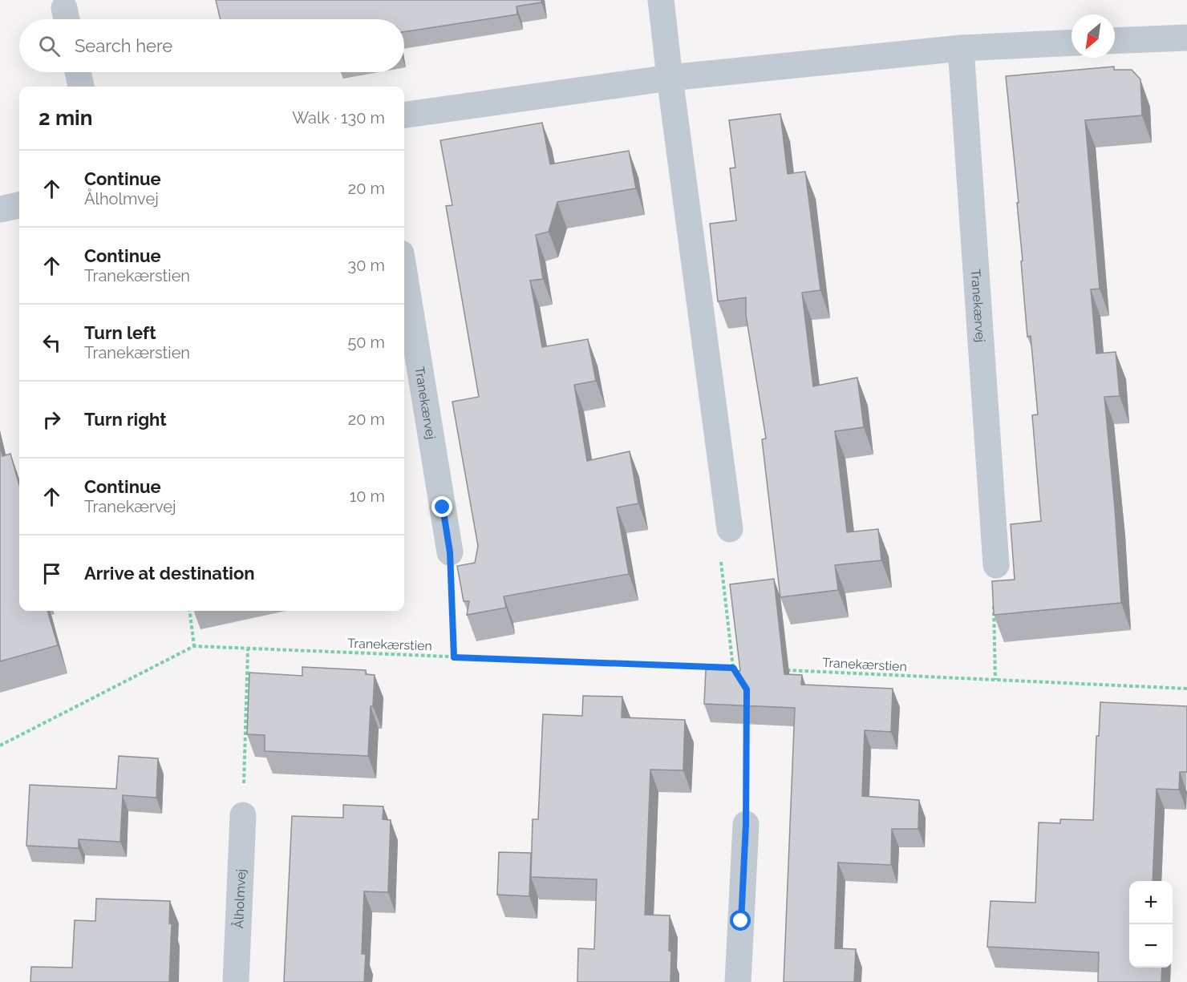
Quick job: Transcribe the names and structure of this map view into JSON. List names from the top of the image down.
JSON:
{
  "streets": {
    "street": ["Tranekærvej", "Ålholmvej"],
    "path": ["Tranekærstien"]
  },
  "north": "bottom left",
  "page": {
    "search": "Search here",
    "heading": ["2 min", "Walk · 130 m"],
    "list": [
      ["Continue", "Ålholmvej", "20 m"],
      ["Continue", "Tranekærstien", "30 m"],
      ["Turn left", "Tranekærstien", "50 m"],
      ["Turn right", "20 m"],
      ["Continue", "Tranekærvej", "10 m"],
      "Arrive at destination"
    ],
    "map_buttons": ["+", "−"]
  }
}
